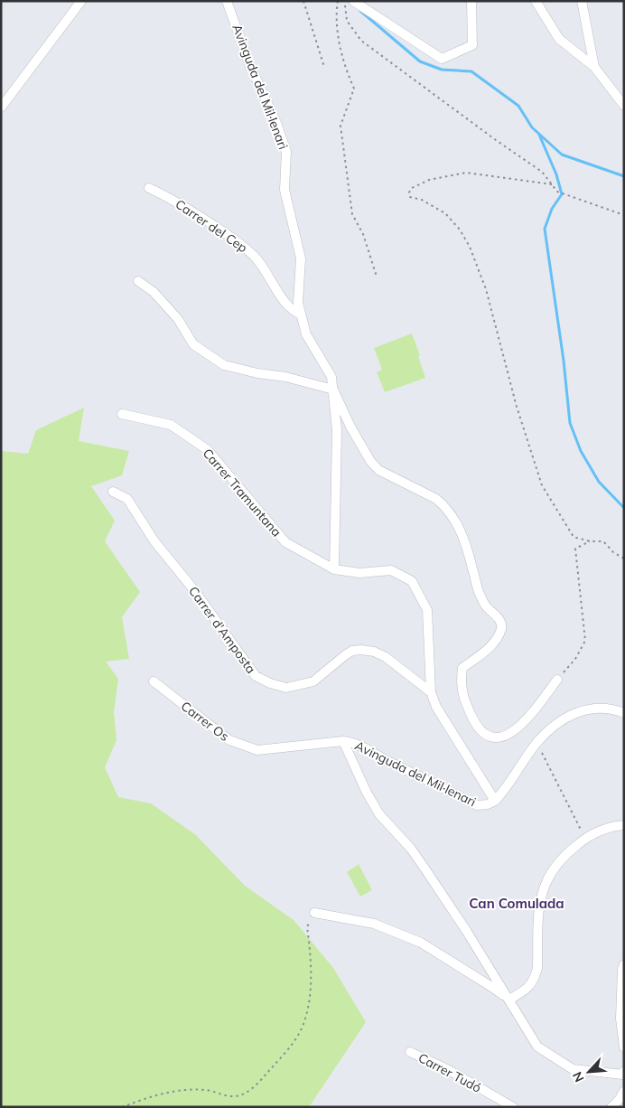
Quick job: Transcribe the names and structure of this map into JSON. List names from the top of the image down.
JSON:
{
  "streets": {
    "street": [
      "Avinguda del Mil·lenari",
      "Carrer del Cep",
      "Carrer Tramuntana",
      "Carrer d'Amposta",
      "Carrer Os",
      "Carrer Tudó"
    ]
  },
  "crossings": [
    ["Avinguda del Mil·lenari", "Carrer del Cep"],
    ["Avinguda del Mil·lenari", "Carrer Tramuntana"],
    ["Avinguda del Mil·lenari", "Carrer d'Amposta"],
    ["Avinguda del Mil·lenari", "Carrer Os"]
  ],
  "districts": ["Can Comulada"],
  "north": "bottom left"
}
